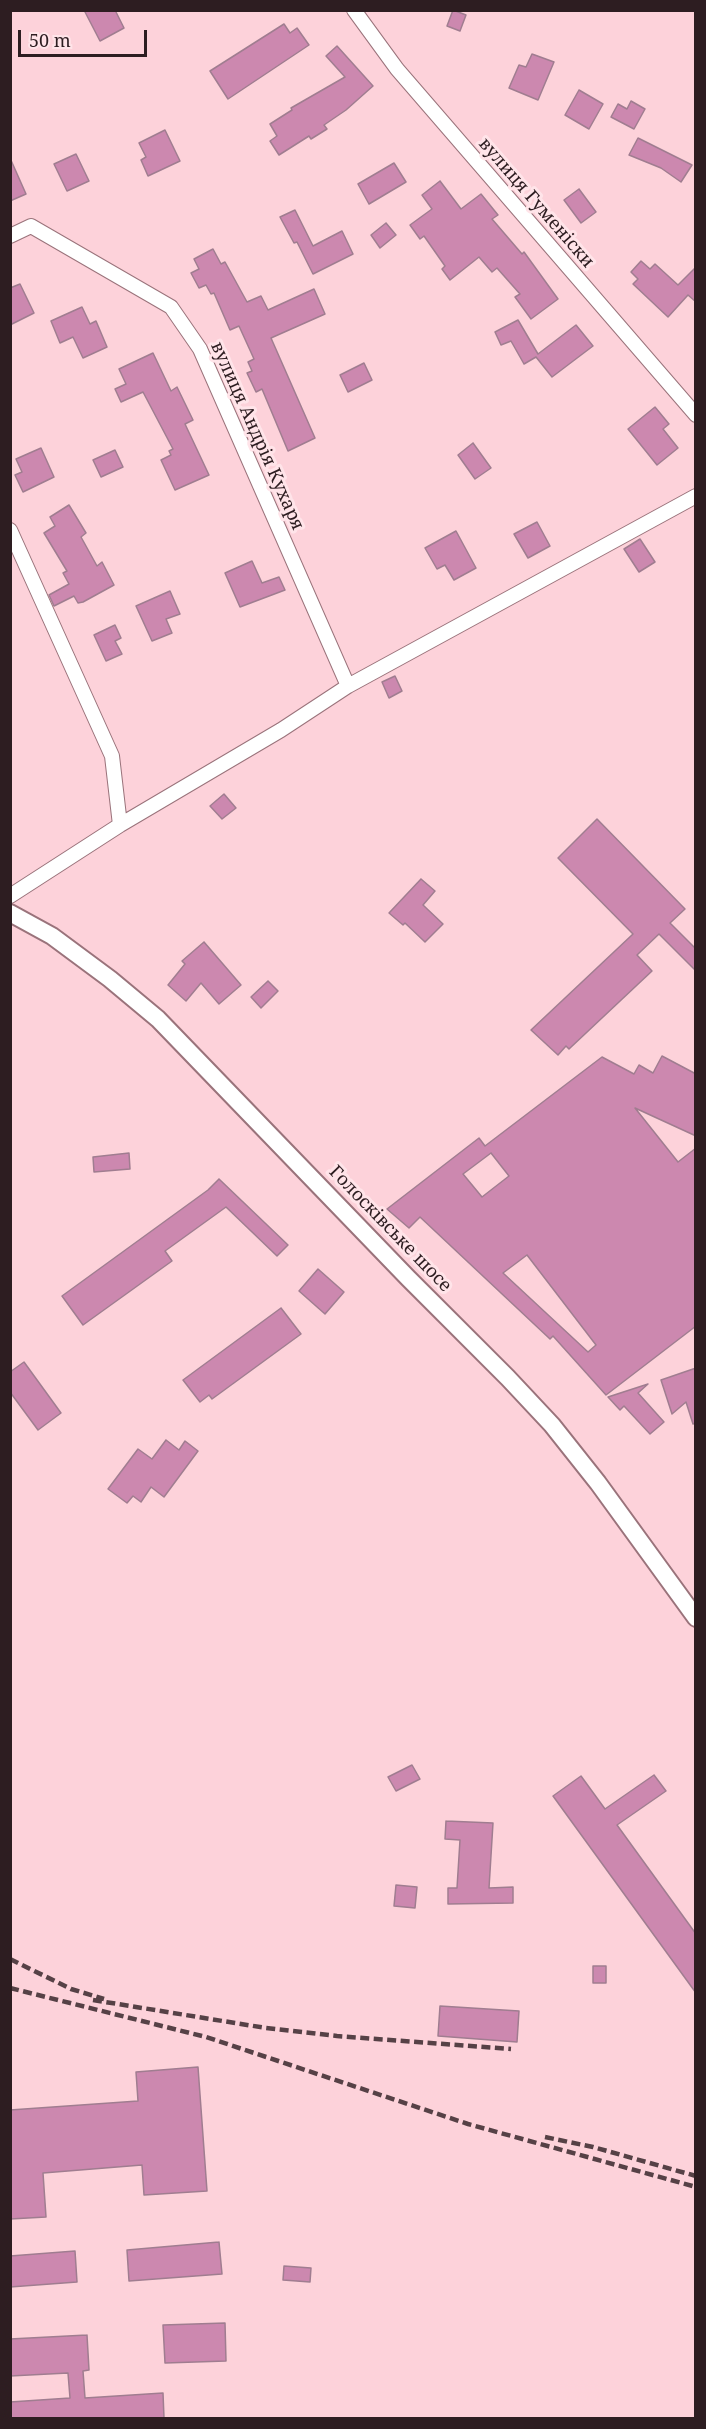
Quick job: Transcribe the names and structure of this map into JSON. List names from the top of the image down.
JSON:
{
  "streets": {
    "street": ["вулиця Гуменіски", "вулиця Андрія Кухаря", "Голосківське шосе"]
  },
  "scale_bar": "50 m"
}
